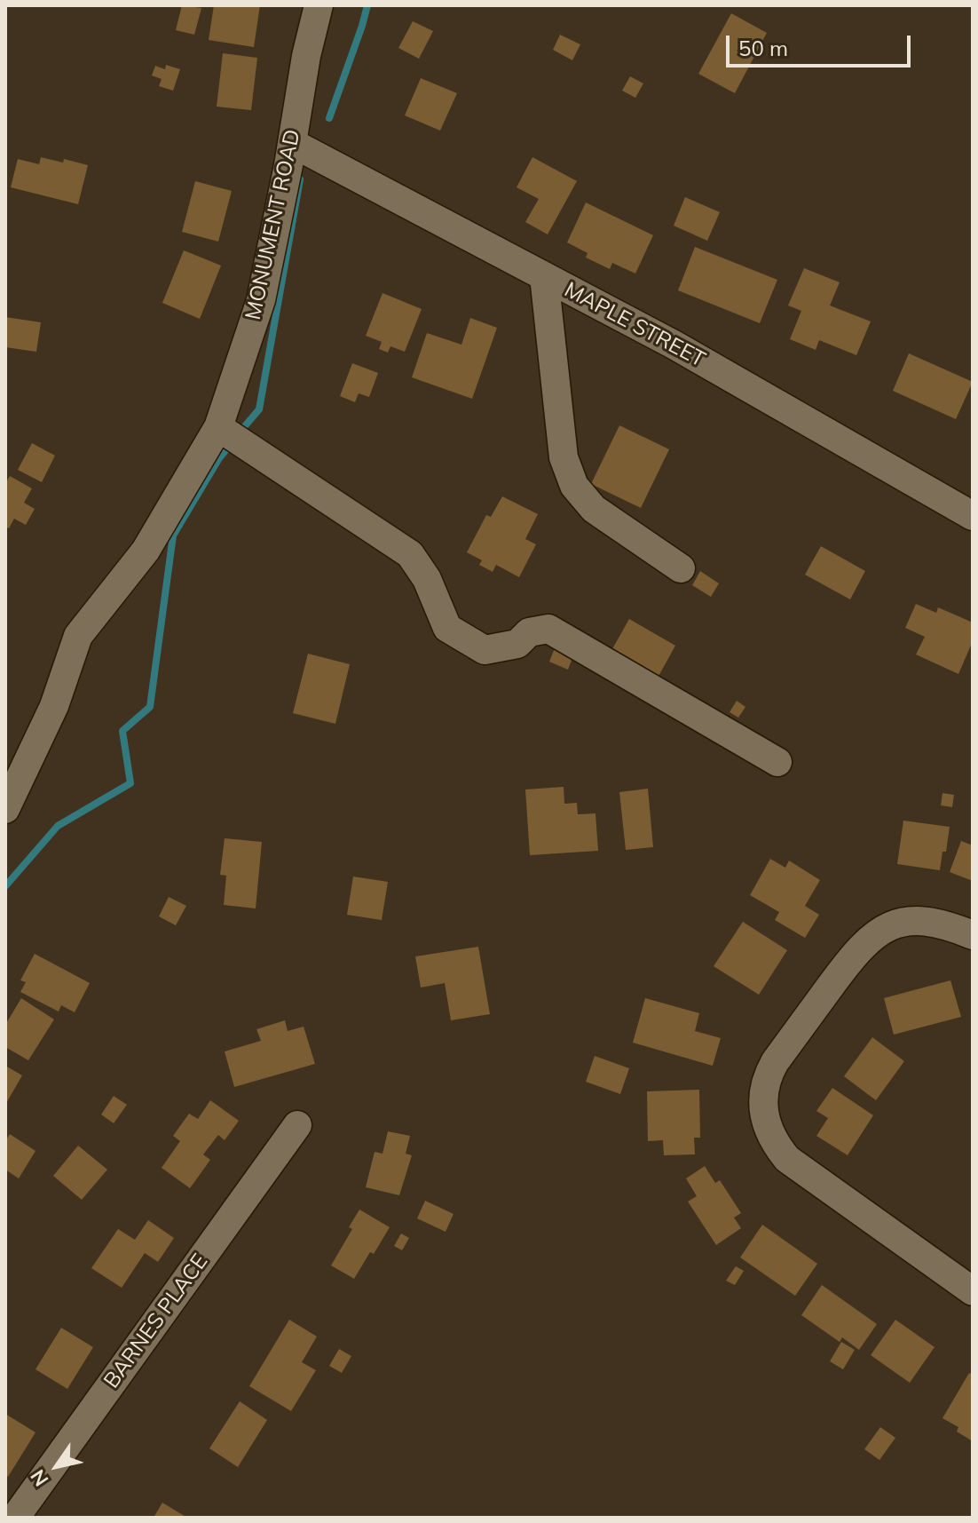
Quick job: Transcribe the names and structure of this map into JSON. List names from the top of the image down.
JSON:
{
  "streets": {
    "street": ["MONUMENT ROAD", "MAPLE STREET", "BARNES PLACE"]
  },
  "crossings": [
    ["MONUMENT ROAD", "MAPLE STREET"]
  ],
  "scale_bar": "50 m",
  "north": "bottom left"
}
